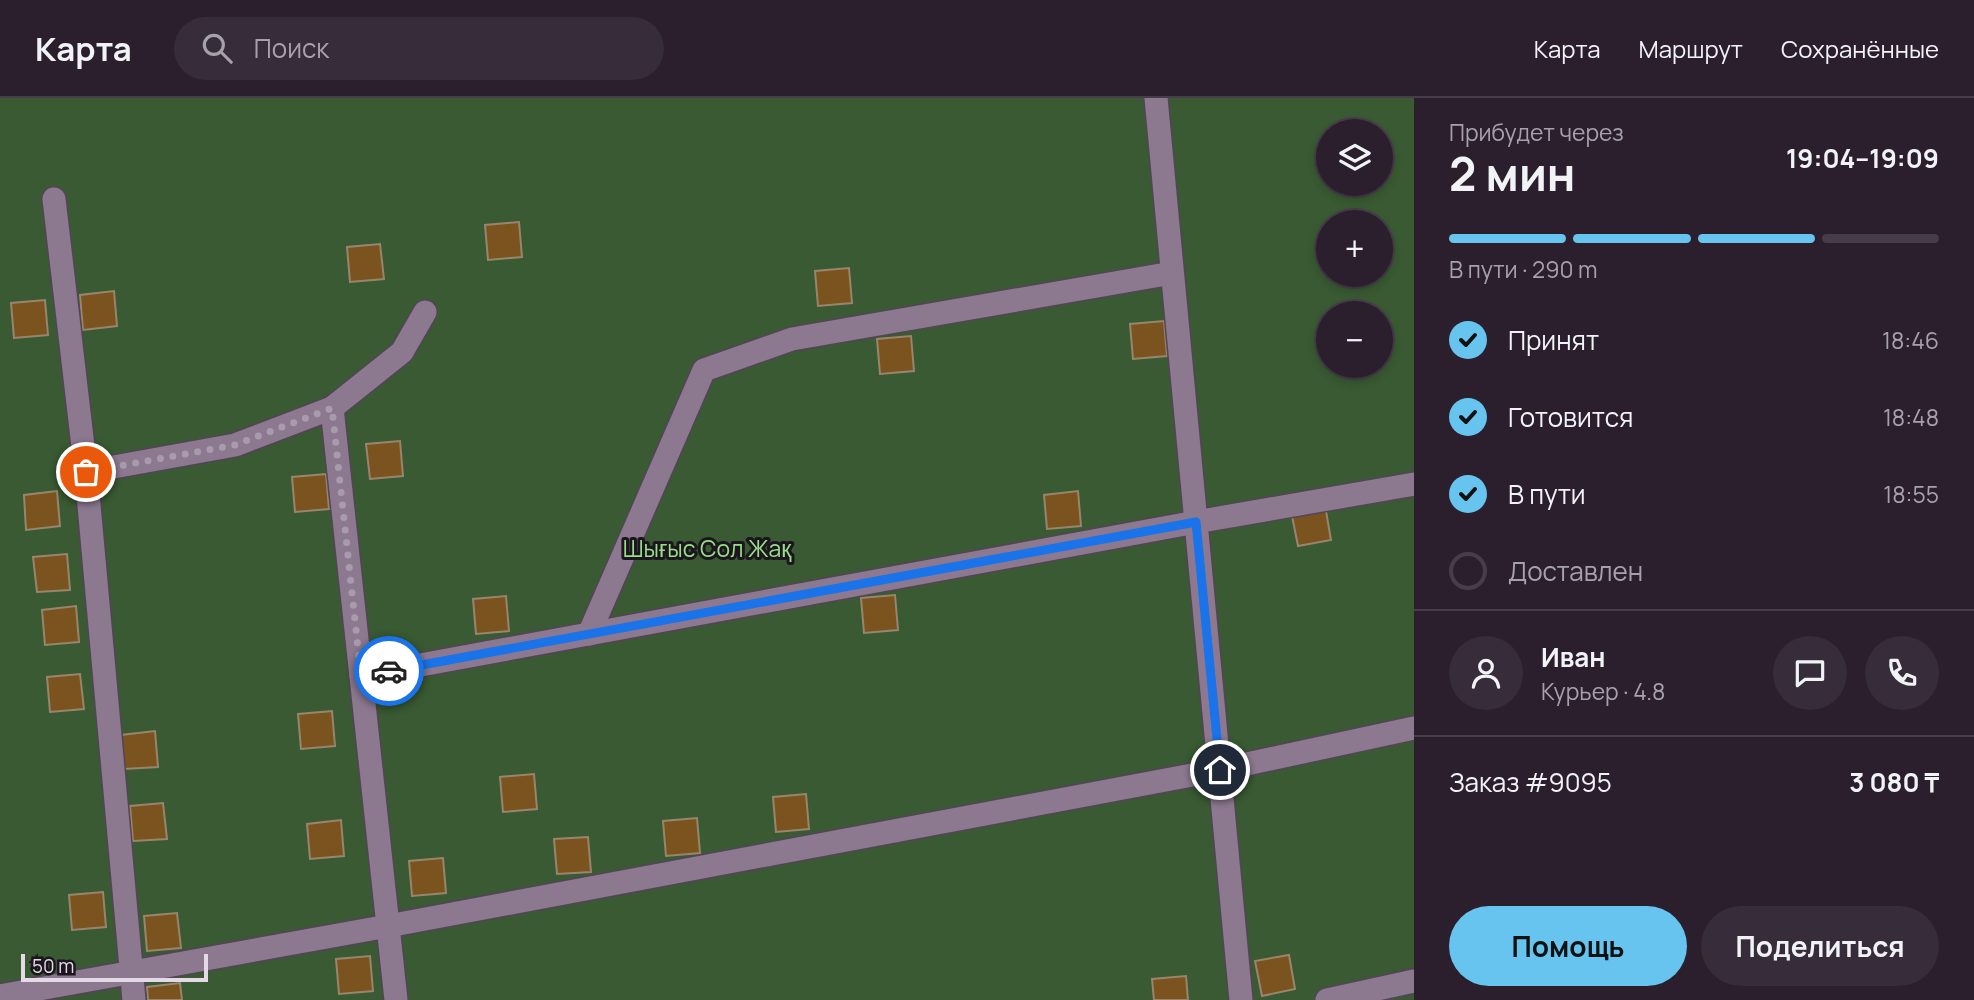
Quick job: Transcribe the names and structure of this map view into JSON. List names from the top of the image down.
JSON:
{
  "parks": ["Шығыс Сол Жақ"],
  "scale_bar": "50 m",
  "page": {
    "header": "Карта",
    "search": "Поиск",
    "nav": ["Карта", "Маршрут", "Сохранённые"],
    "heading": ["2 мин", "Прибудет через", "19:04–19:09"],
    "panel": [
      "Иван",
      "Курьер · 4.8",
      "Заказ #9095",
      "3 080 ₸"
    ],
    "map_buttons": ["+", "−"],
    "bar": "В пути · 290 m",
    "list": [
      ["Принят", "18:46"],
      ["Готовится", "18:48"],
      ["В пути", "18:55"],
      "Доставлен"
    ],
    "buttons": ["Помощь", "Поделиться"],
    "scale": "50 m"
  }
}
